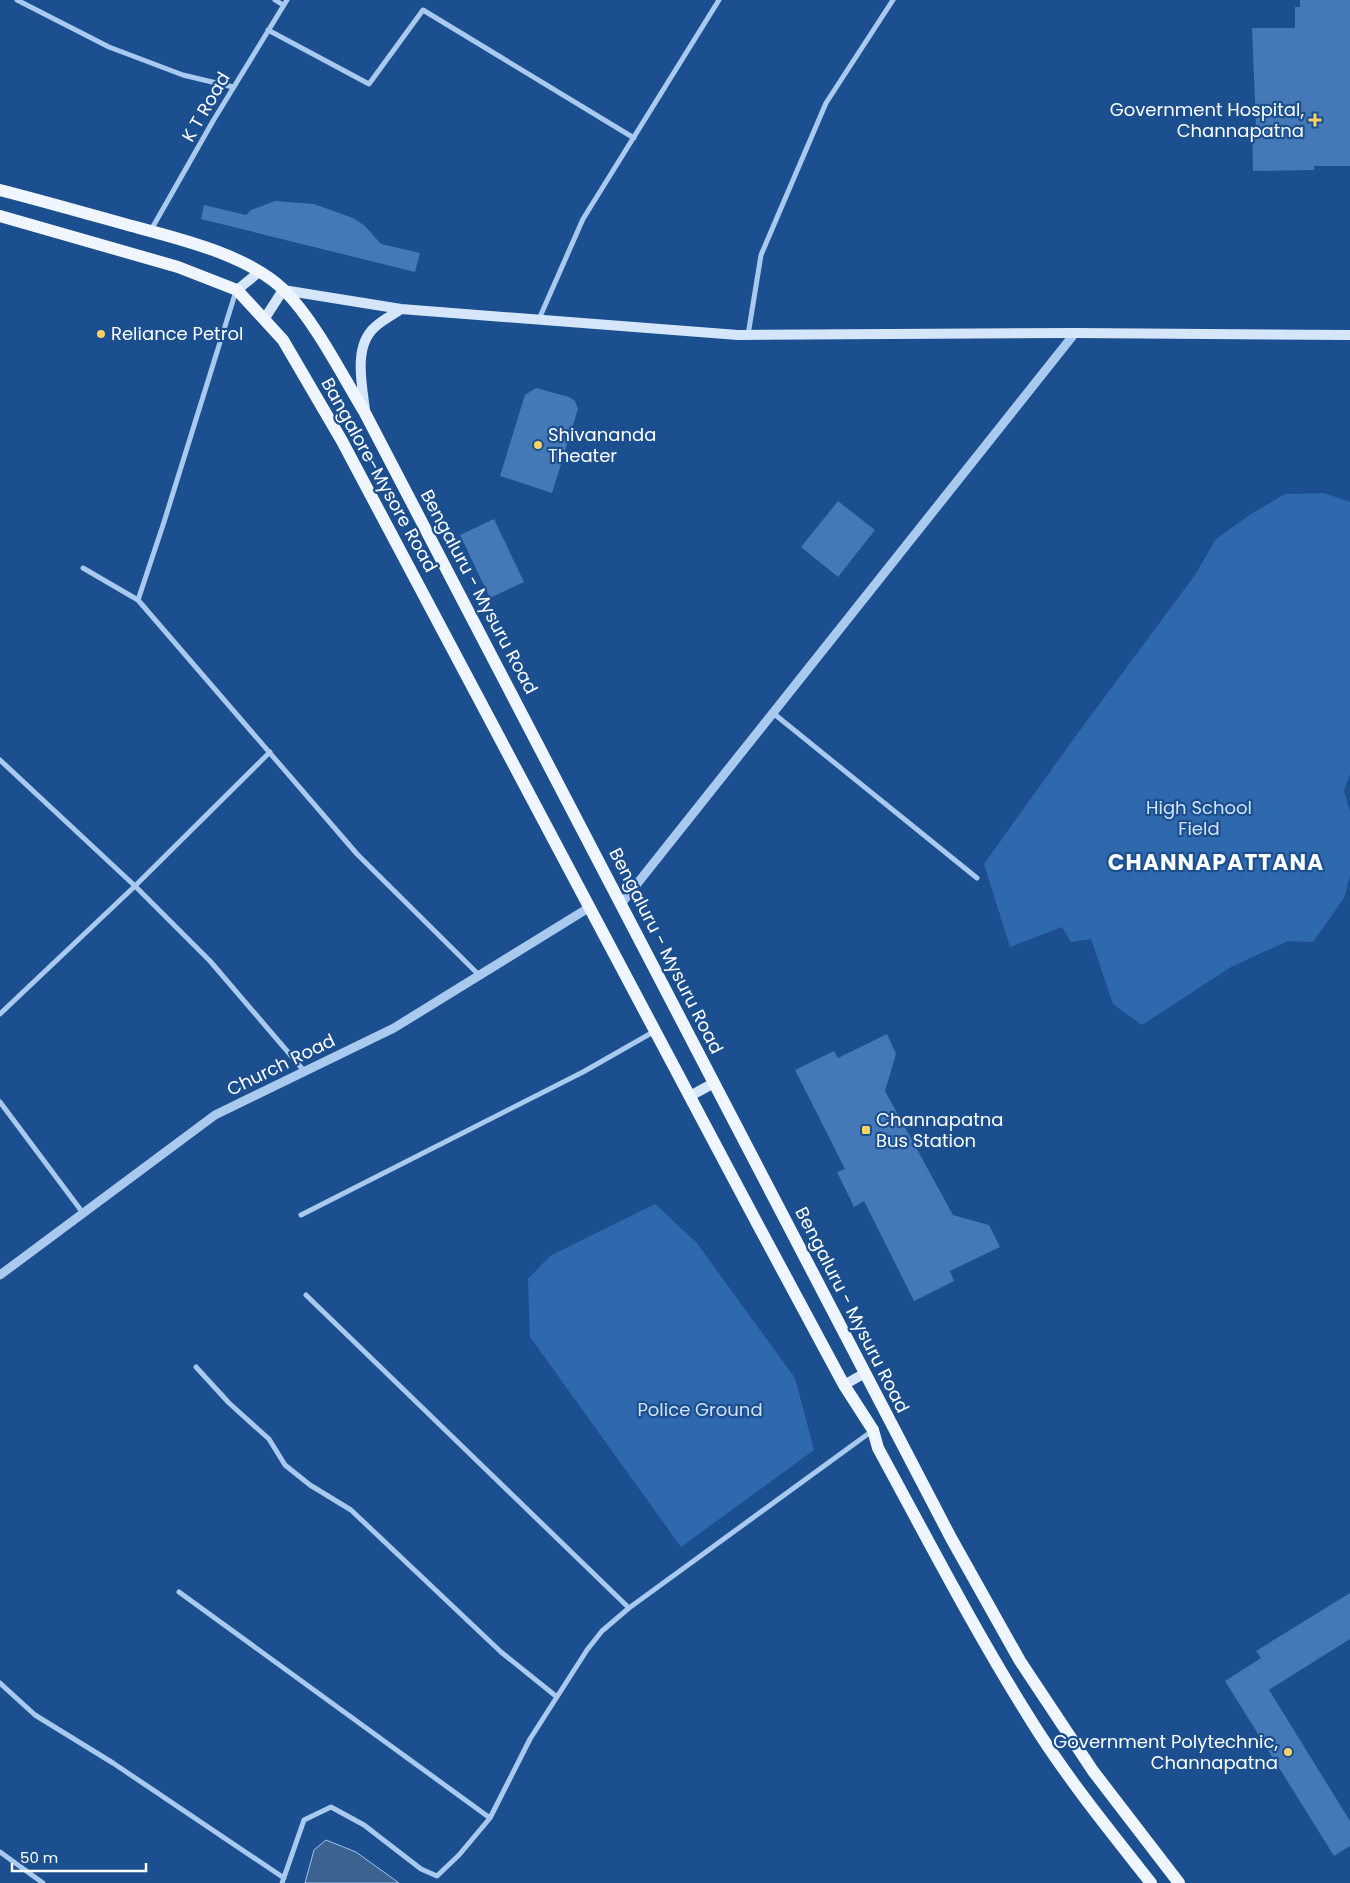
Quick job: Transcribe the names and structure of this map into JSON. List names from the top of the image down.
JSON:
{
  "streets": {
    "main road": ["Bangalore-Mysore Road", "Bengaluru - Mysuru Road"],
    "street": ["K T Road", "Church Road"]
  },
  "crossings": [
    ["K T Road", "Bengaluru - Mysuru Road"],
    ["Bangalore-Mysore Road", "Bengaluru - Mysuru Road"],
    ["Bangalore-Mysore Road", "Church Road"],
    ["Bengaluru - Mysuru Road", "Church Road"]
  ],
  "districts": ["CHANNAPATTANA"],
  "parks": ["High School Field", "Police Ground"],
  "places": {
    "health": ["Government Hospital, Channapatna"],
    "other": ["Reliance Petrol", "Shivananda Theater", "Government Polytechnic, Channapatna"],
    "transit": ["Channapatna Bus Station"]
  },
  "scale_bar": "50 m"
}
